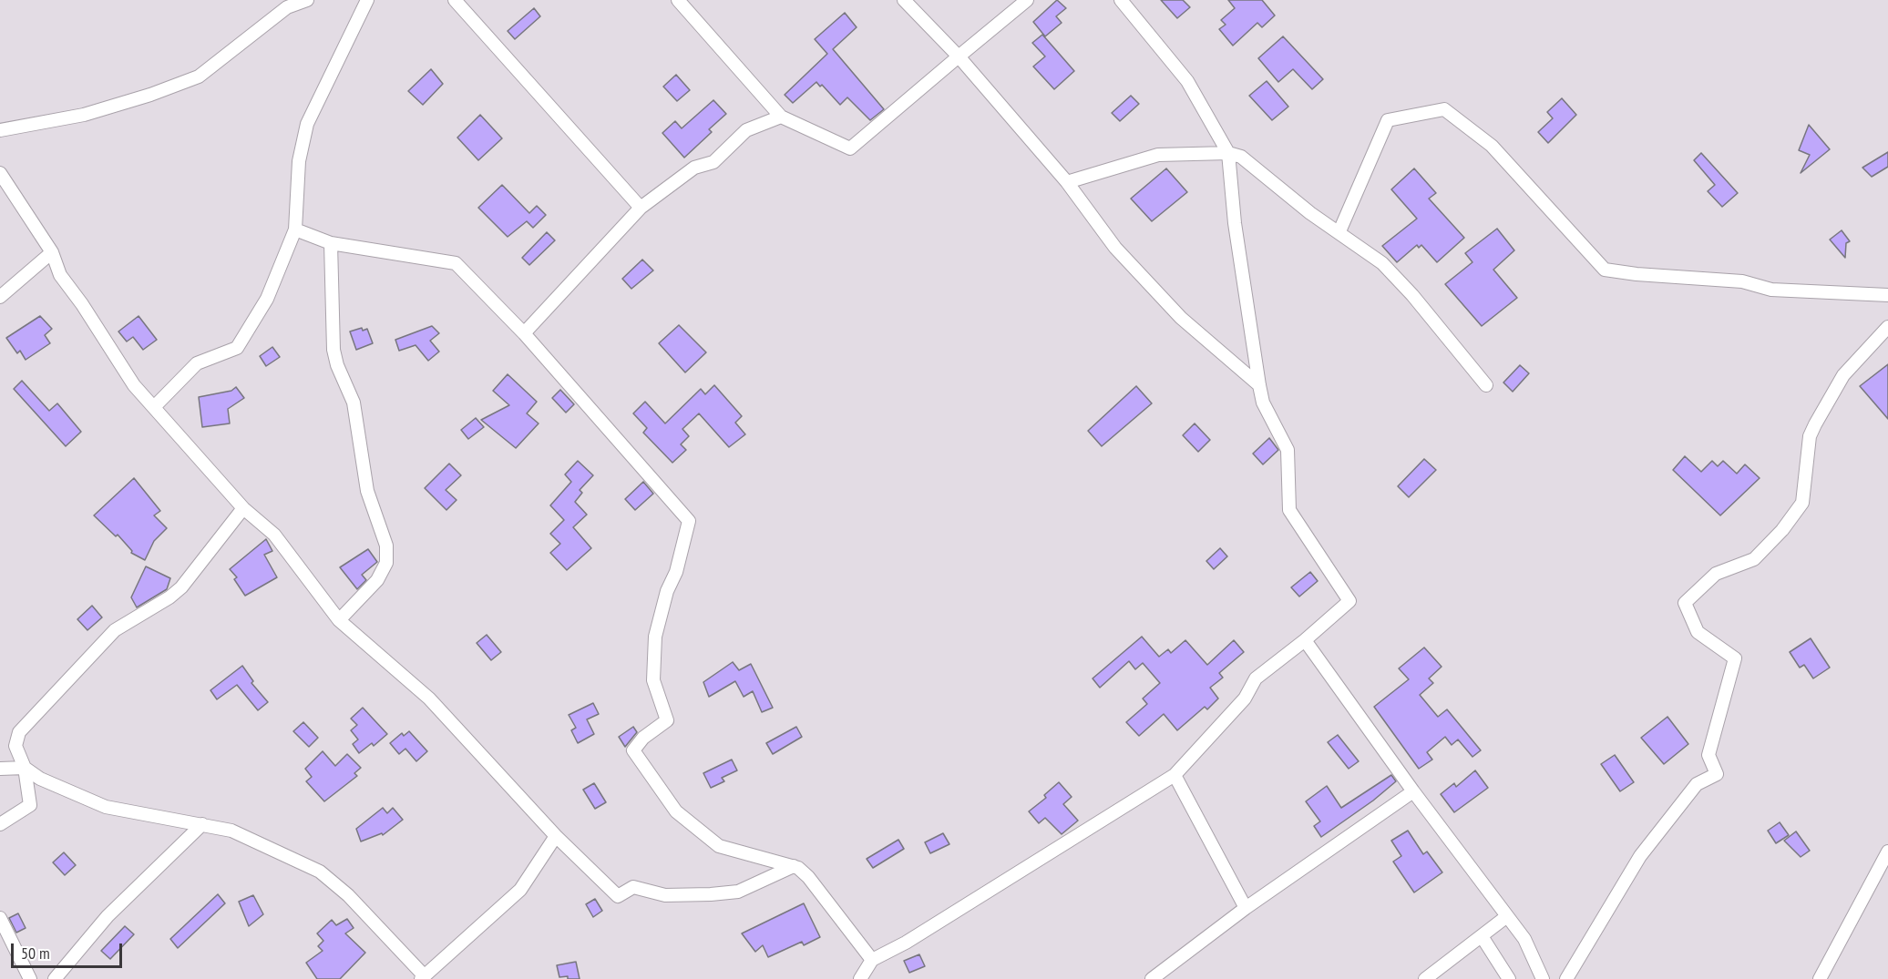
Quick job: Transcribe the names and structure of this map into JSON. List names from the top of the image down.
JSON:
{
  "scale_bar": "50 m"
}
